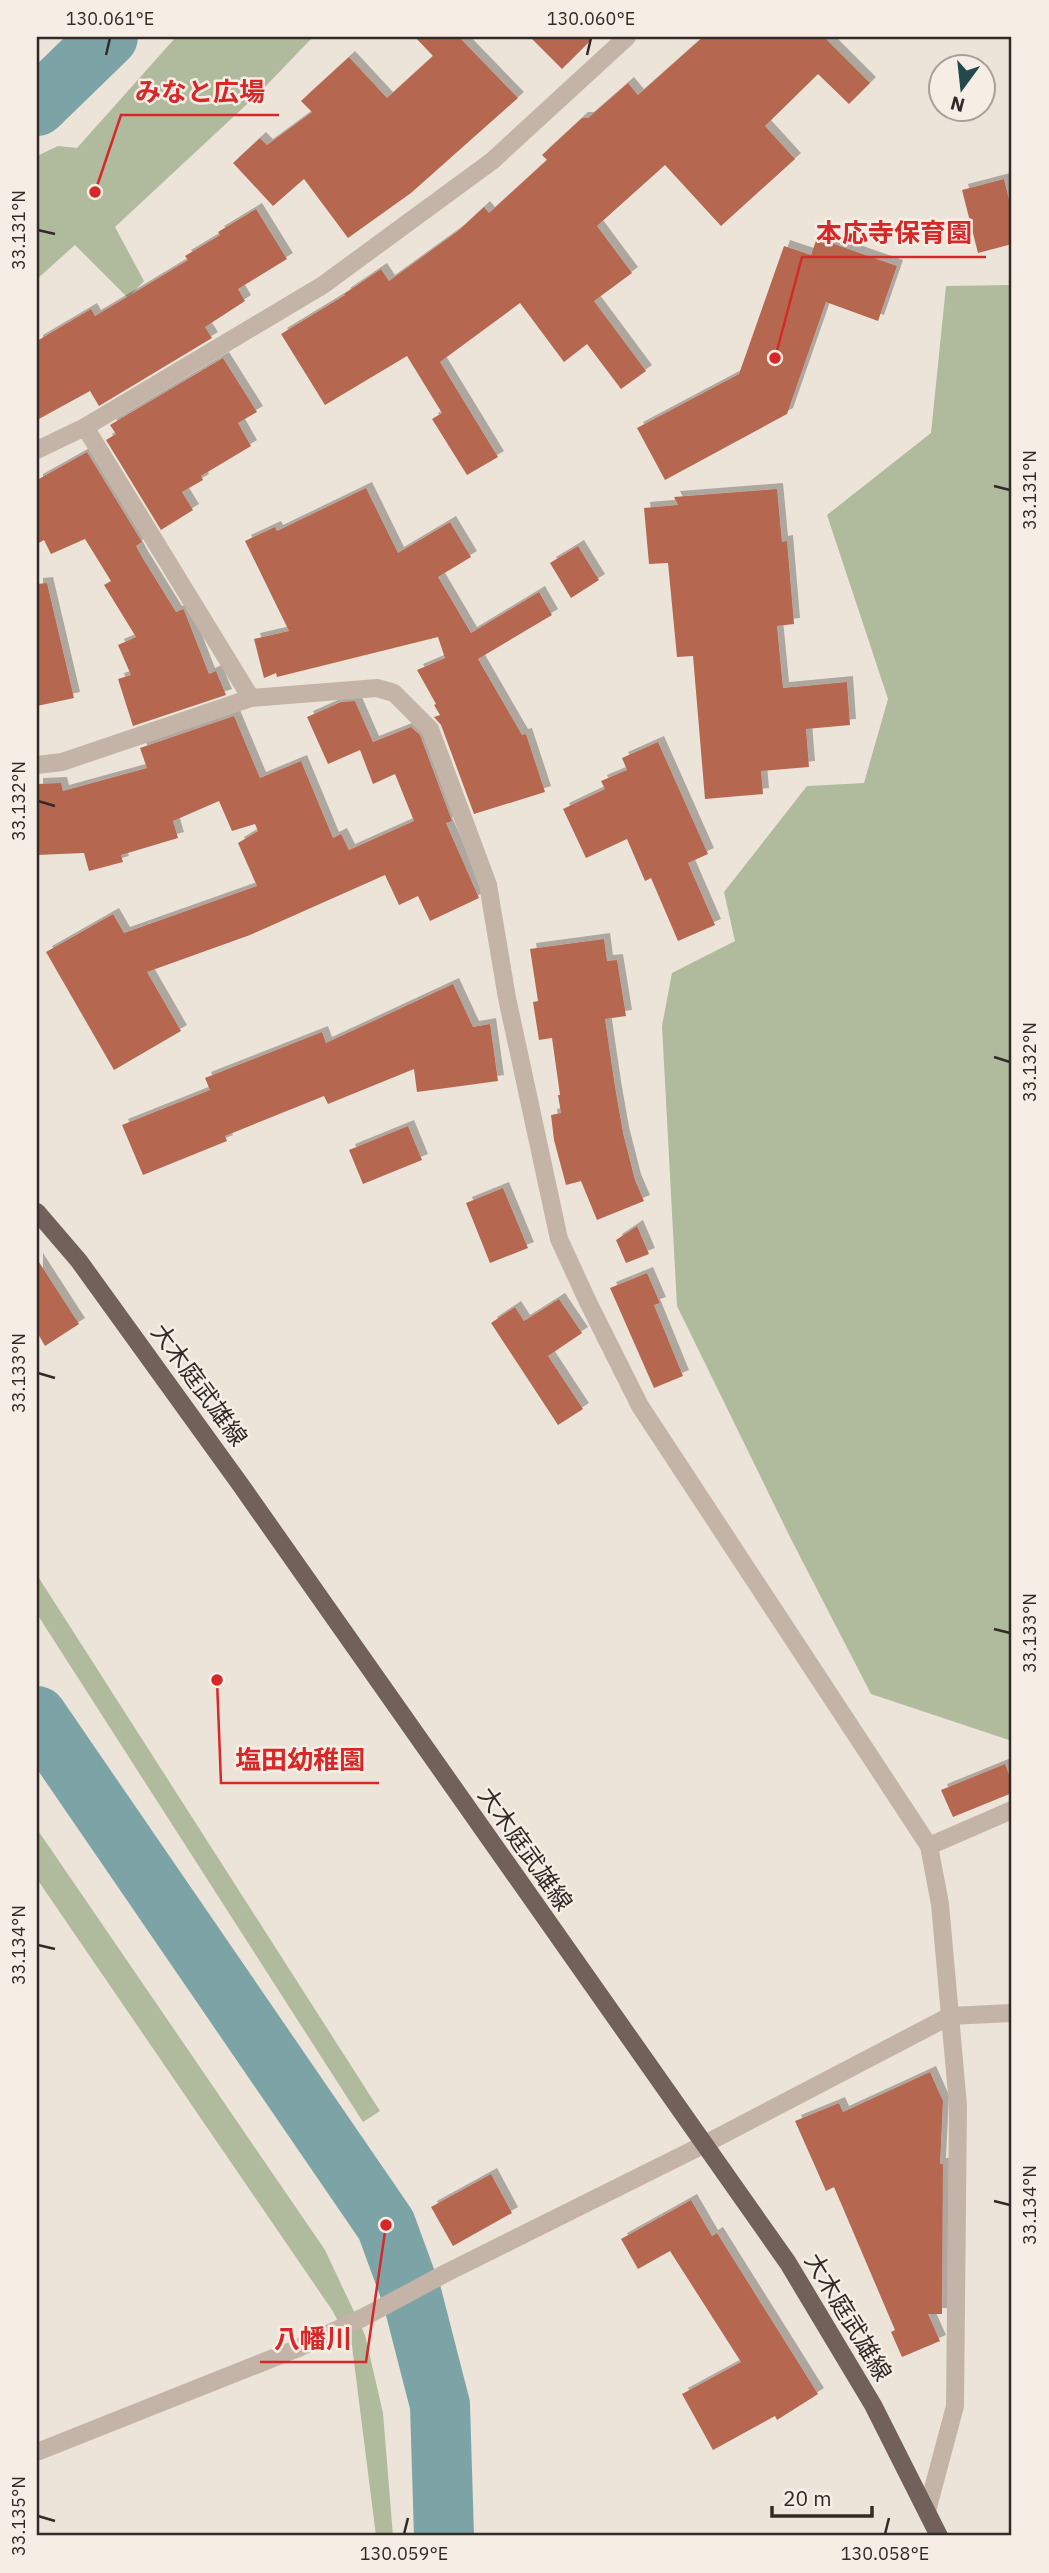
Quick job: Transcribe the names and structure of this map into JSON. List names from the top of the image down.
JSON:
{
  "streets": {
    "main road": ["大木庭武雄線"]
  },
  "places": [
    "みなと広場",
    "本応寺保育園",
    "塩田幼稚園",
    "八幡川"
  ],
  "scale_bar": "20 m",
  "north": "bottom",
  "coordinates": [
    "130.061°E",
    "130.060°E",
    "33.131°N",
    "33.132°N",
    "33.133°N",
    "33.134°N",
    "33.135°N",
    "130.059°E",
    "130.058°E"
  ]
}
